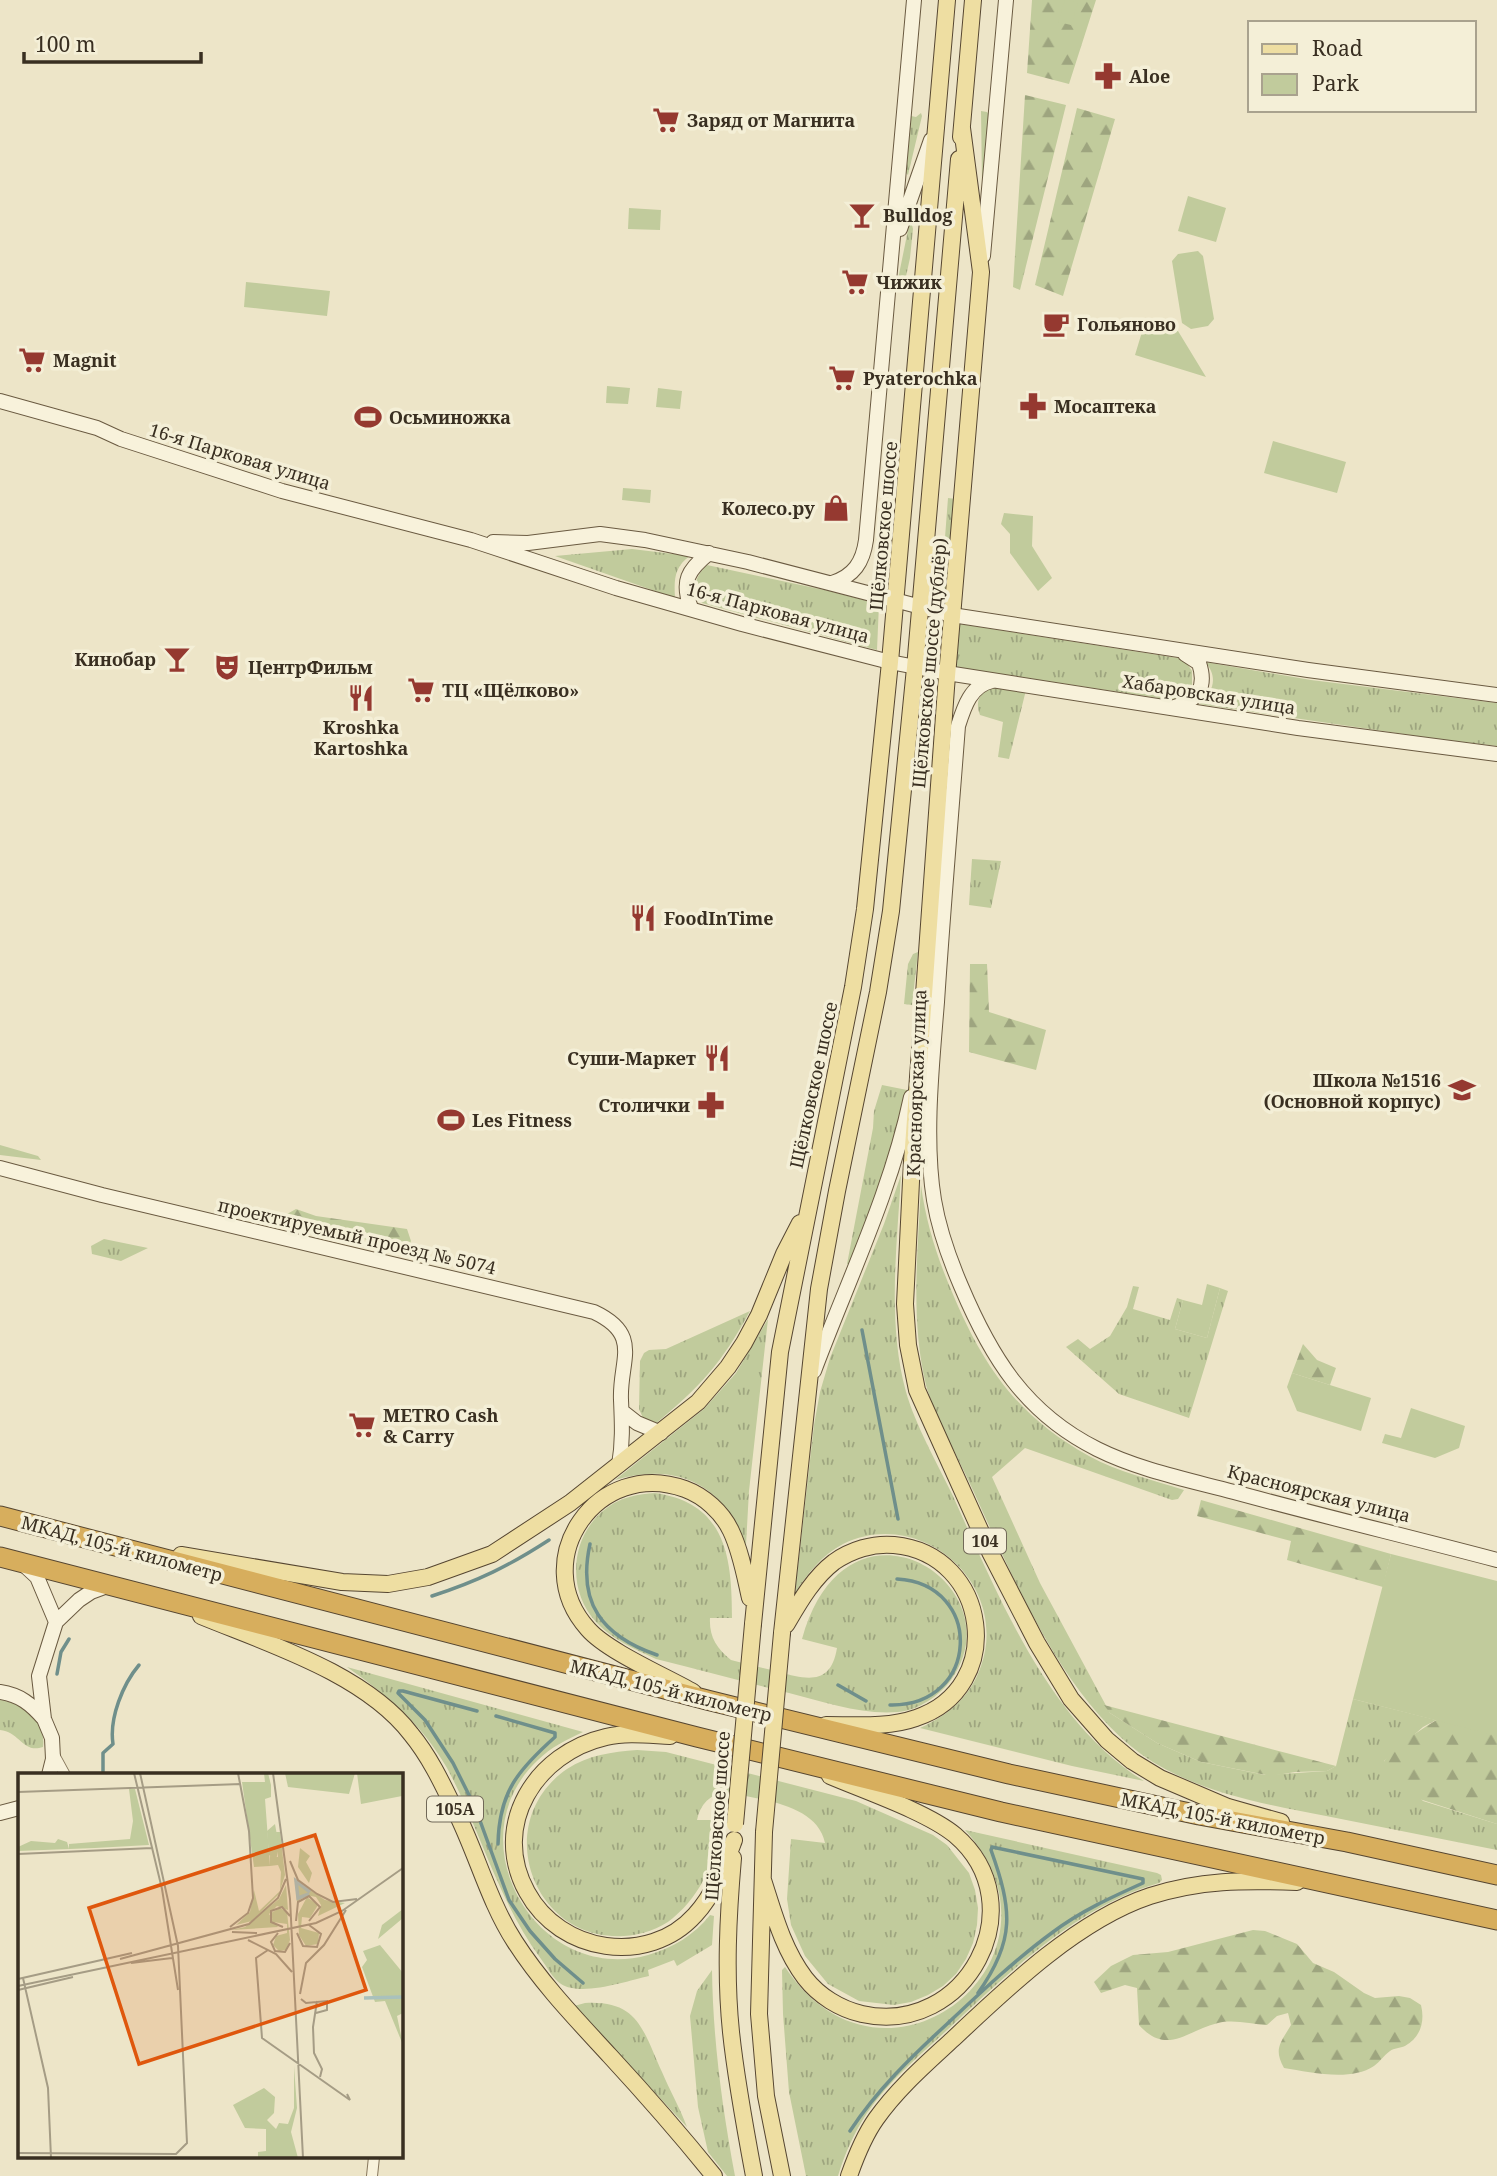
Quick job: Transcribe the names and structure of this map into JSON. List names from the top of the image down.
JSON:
{
  "streets": {
    "highway": ["МКАД, 105-й километр"],
    "main road": [
      "16-я Парковая улица",
      "Щёлковское шоссе",
      "Щёлковское шоссе (дублёр)",
      "Хабаровская улица",
      "Красноярская улица",
      "проектируемый проезд № 5074",
      "104",
      "105A"
    ]
  },
  "crossings": [
    ["16-я Парковая улица", "Щёлковское шоссе"],
    ["16-я Парковая улица", "Хабаровская улица"],
    ["Щёлковское шоссе (дублёр)", "Хабаровская улица"],
    ["Щёлковское шоссе (дублёр)", "104"],
    ["Хабаровская улица", "Красноярская улица"],
    ["104", "МКАД, 105-й километр"]
  ],
  "places": {
    "pharmacy": ["Aloe", "Мосаптека", "Столички"],
    "supermarket": [
      "Заряд от Магнита",
      "Чижик",
      "Magnit",
      "Pyaterochka",
      "ТЦ «Щёлково»",
      "METRO Cash & Carry"
    ],
    "bar": ["Bulldog", "Кинобар"],
    "cafe": ["Гольяново"],
    "sports": ["Осьминожка", "Les Fitness"],
    "shop": ["Колесо.ру"],
    "theatre": ["ЦентрФильм"],
    "restaurant": ["Kroshka Kartoshka", "FoodInTime", "Суши-Маркет"],
    "school or university": ["Школа №1516 (Основной корпус)"]
  },
  "legend": ["Road", "Park"],
  "scale_bar": "100 m"
}
